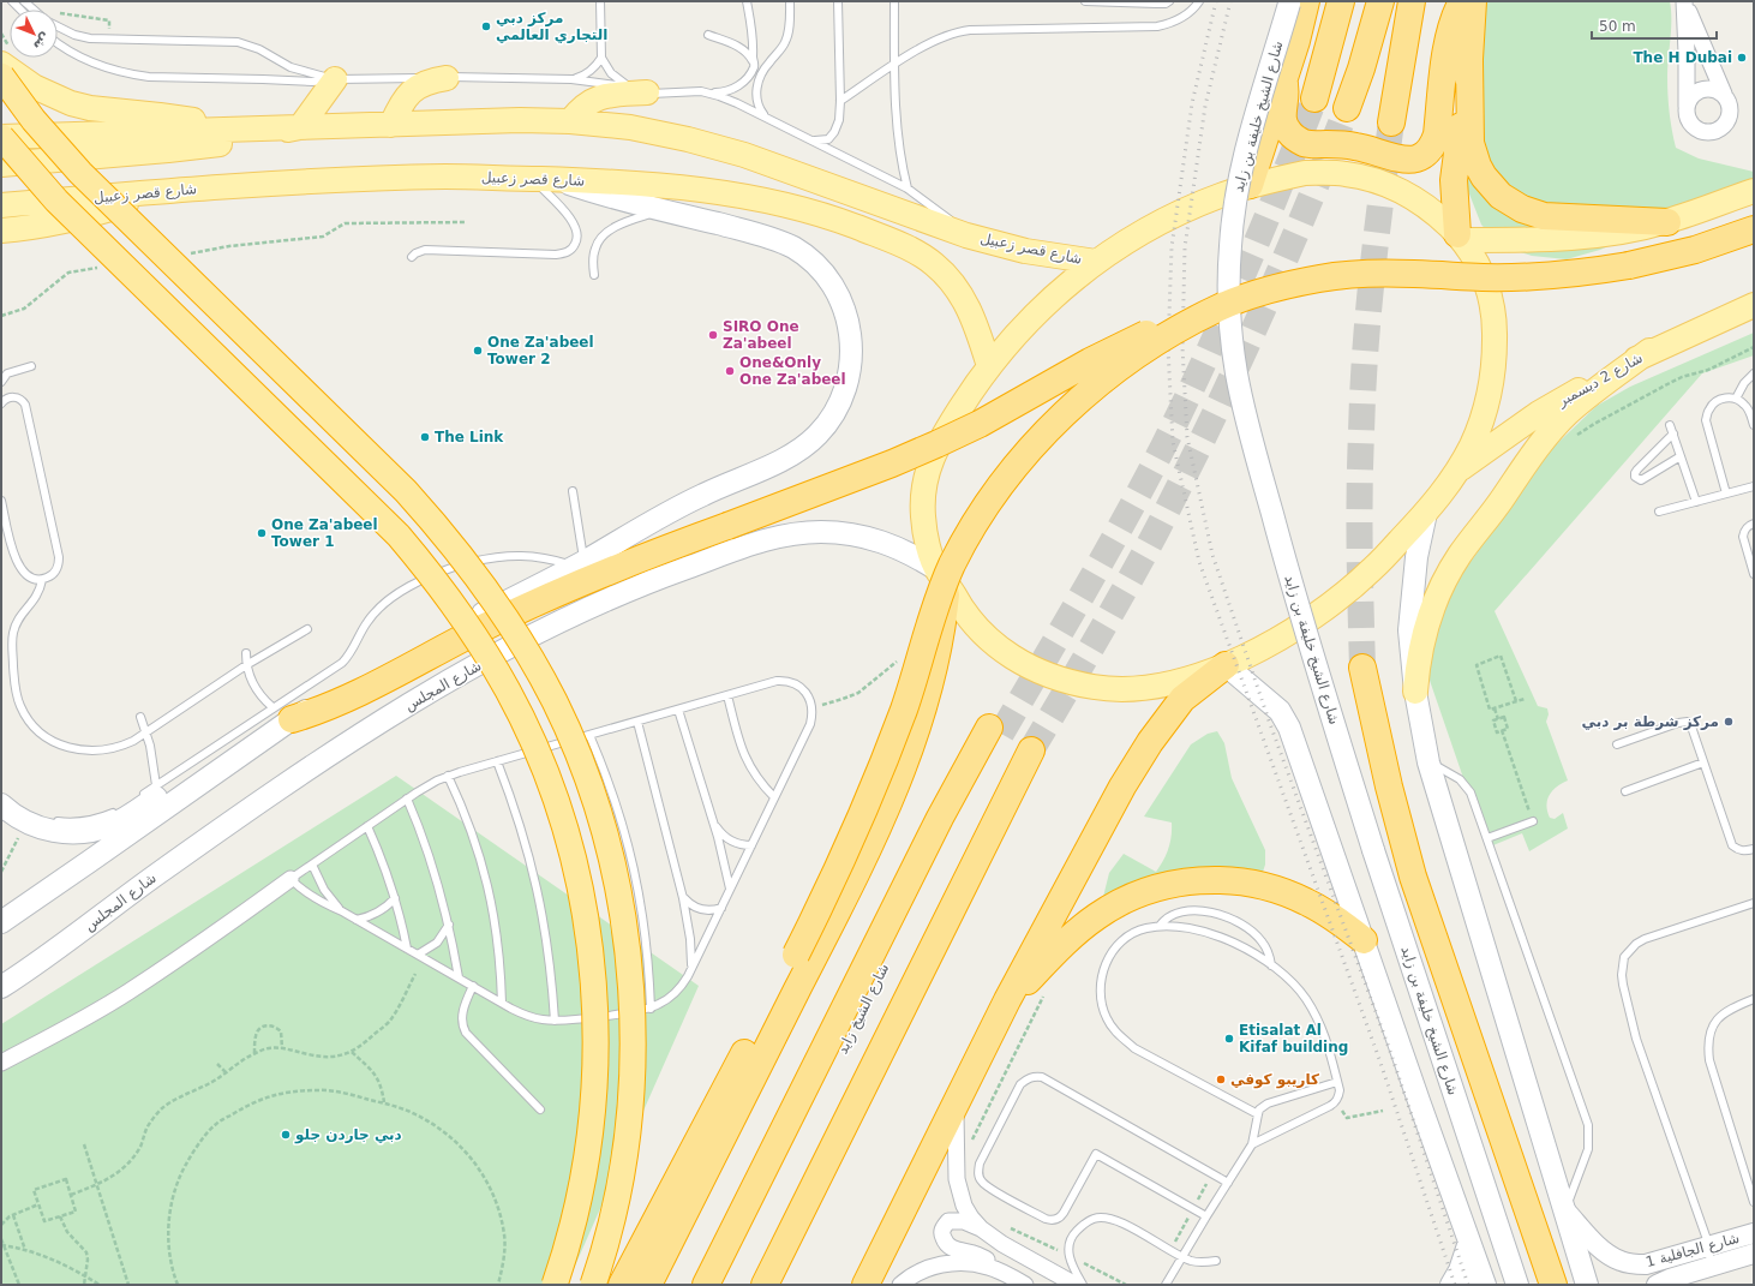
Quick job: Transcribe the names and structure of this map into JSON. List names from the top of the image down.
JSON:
{
  "streets": {
    "highway": ["شارع الشيخ زايد"],
    "main road": [
      "شارع الشيخ خليفة بن زايد",
      "شارع قصر زعبيل",
      "شارع 2 ديسمبر",
      "شارع المجلس"
    ],
    "street": ["شارع الجافلية 1"]
  },
  "places": [
    "مركز دبي التجاري العالمي",
    "The H Dubai",
    "SIRO One Za'abeel",
    "One Za'abeel Tower 2",
    "One&Only One Za'abeel",
    "The Link",
    "One Za'abeel Tower 1",
    "مركز شرطة بر دبي",
    "Etisalat Al Kifaf building",
    "كاريبو كوفي",
    "دبي جاردن جلو"
  ],
  "scale_bar": "50 m",
  "north": "bottom right"
}
